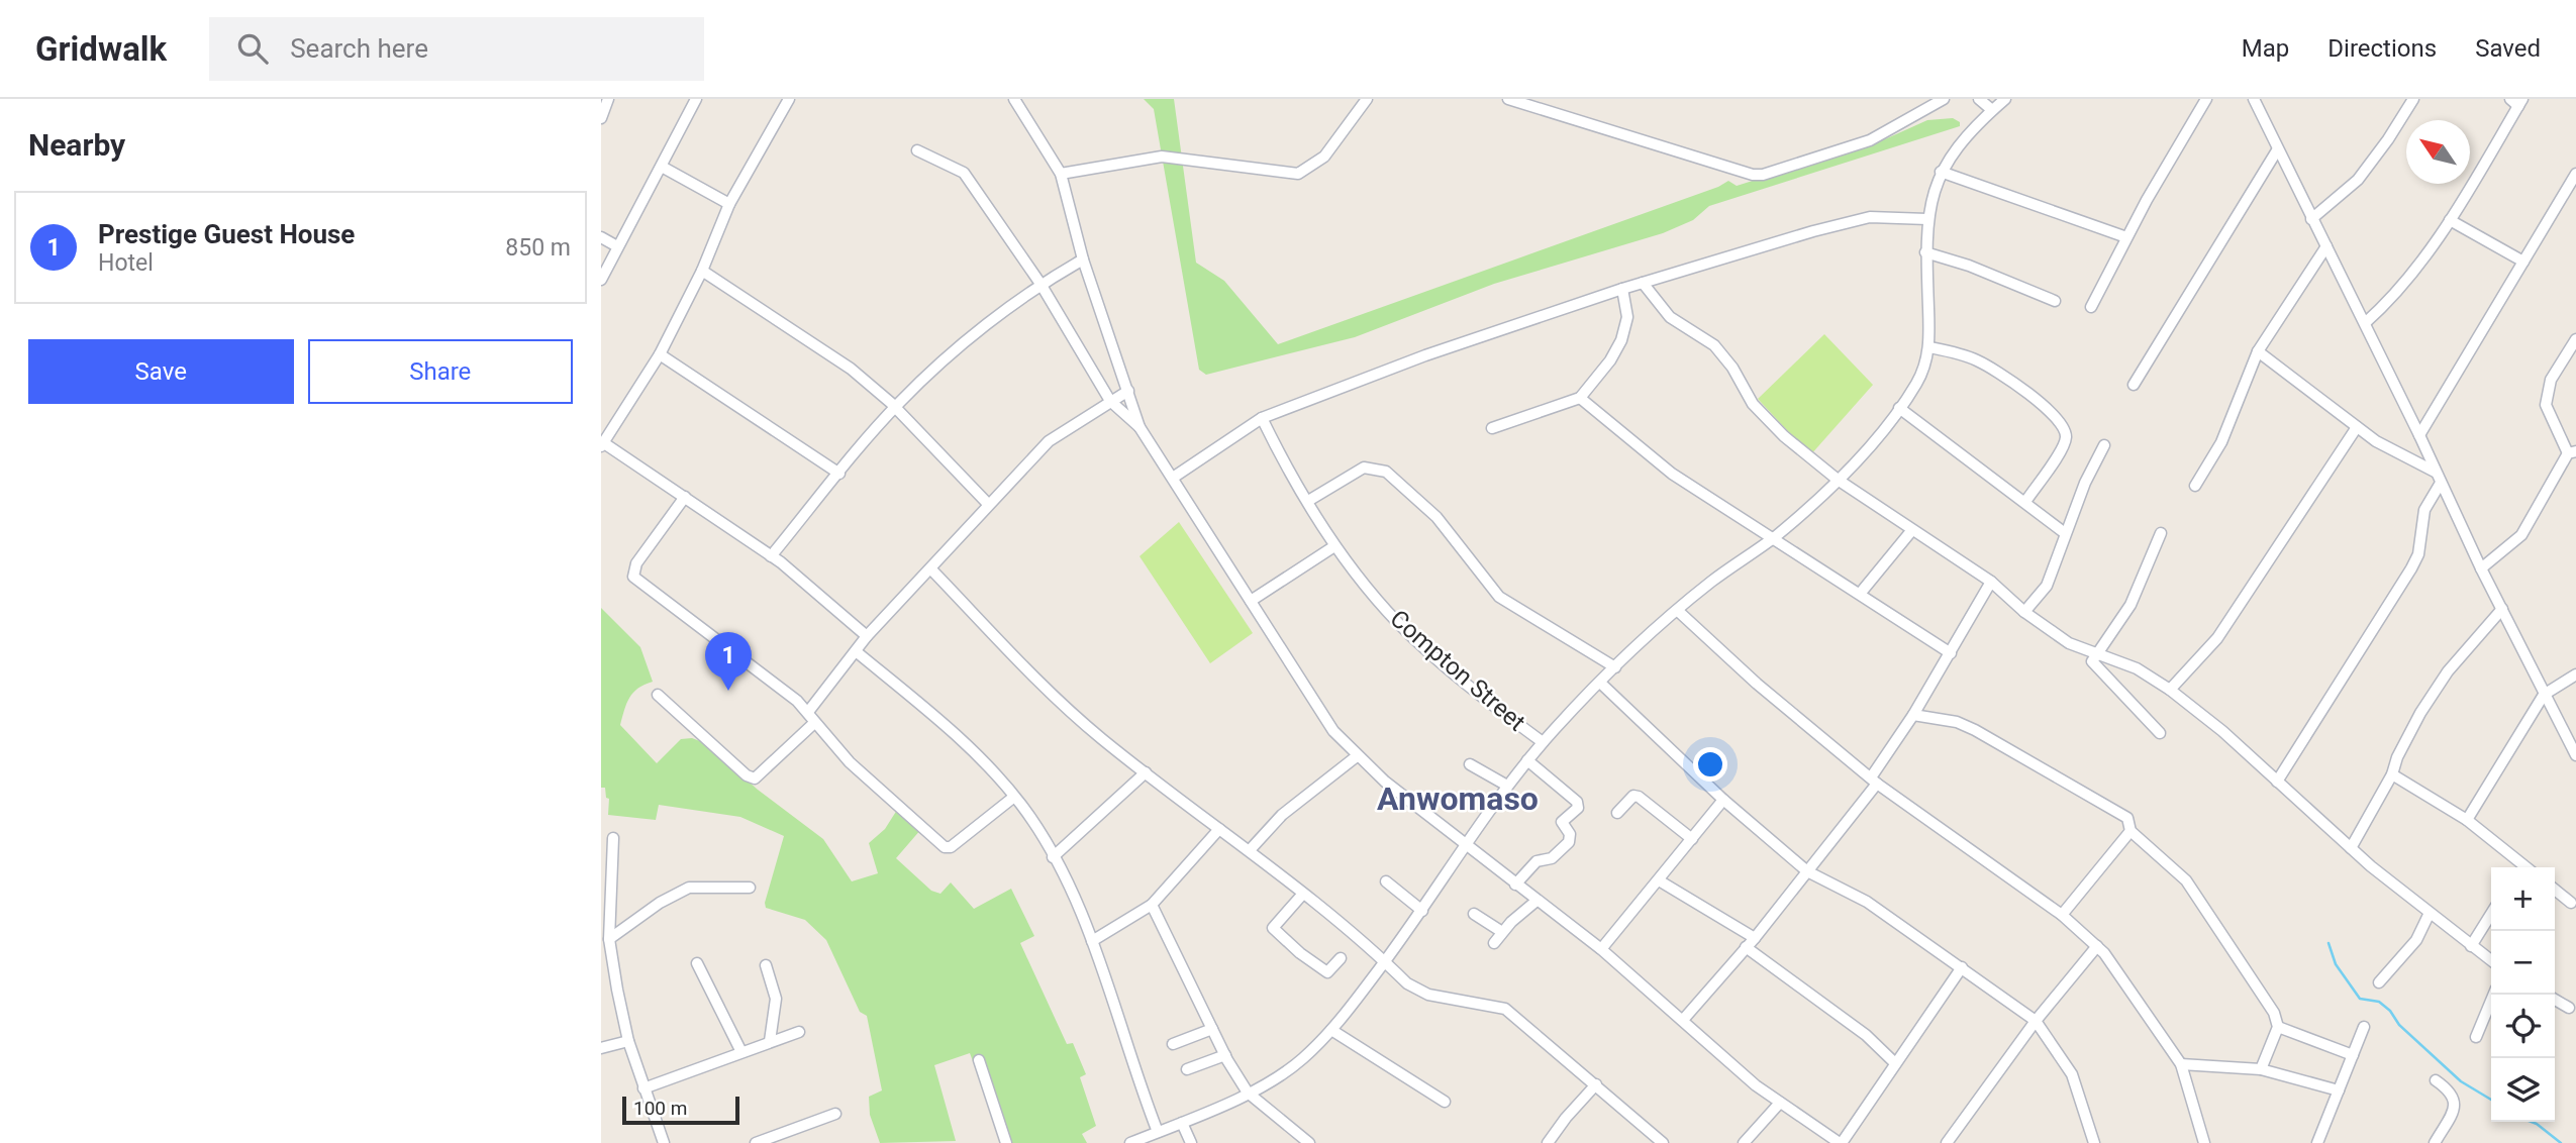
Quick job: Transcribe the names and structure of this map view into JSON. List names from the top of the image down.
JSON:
{
  "streets": {
    "street": ["Compton Street"]
  },
  "districts": ["Anwomaso"],
  "scale_bar": "100 m",
  "north": "top left",
  "page": {
    "header": "Gridwalk",
    "search": "Search here",
    "nav": ["Map", "Directions", "Saved"],
    "heading": "Nearby",
    "list": [
      {
        "mark": "1",
        "name": "Prestige Guest House",
        "note": "Hotel",
        "value": "850 m"
      }
    ],
    "buttons": ["Save", "Share"],
    "pins": "1",
    "map_buttons": ["+", "−"],
    "scale": "100 m"
  }
}
